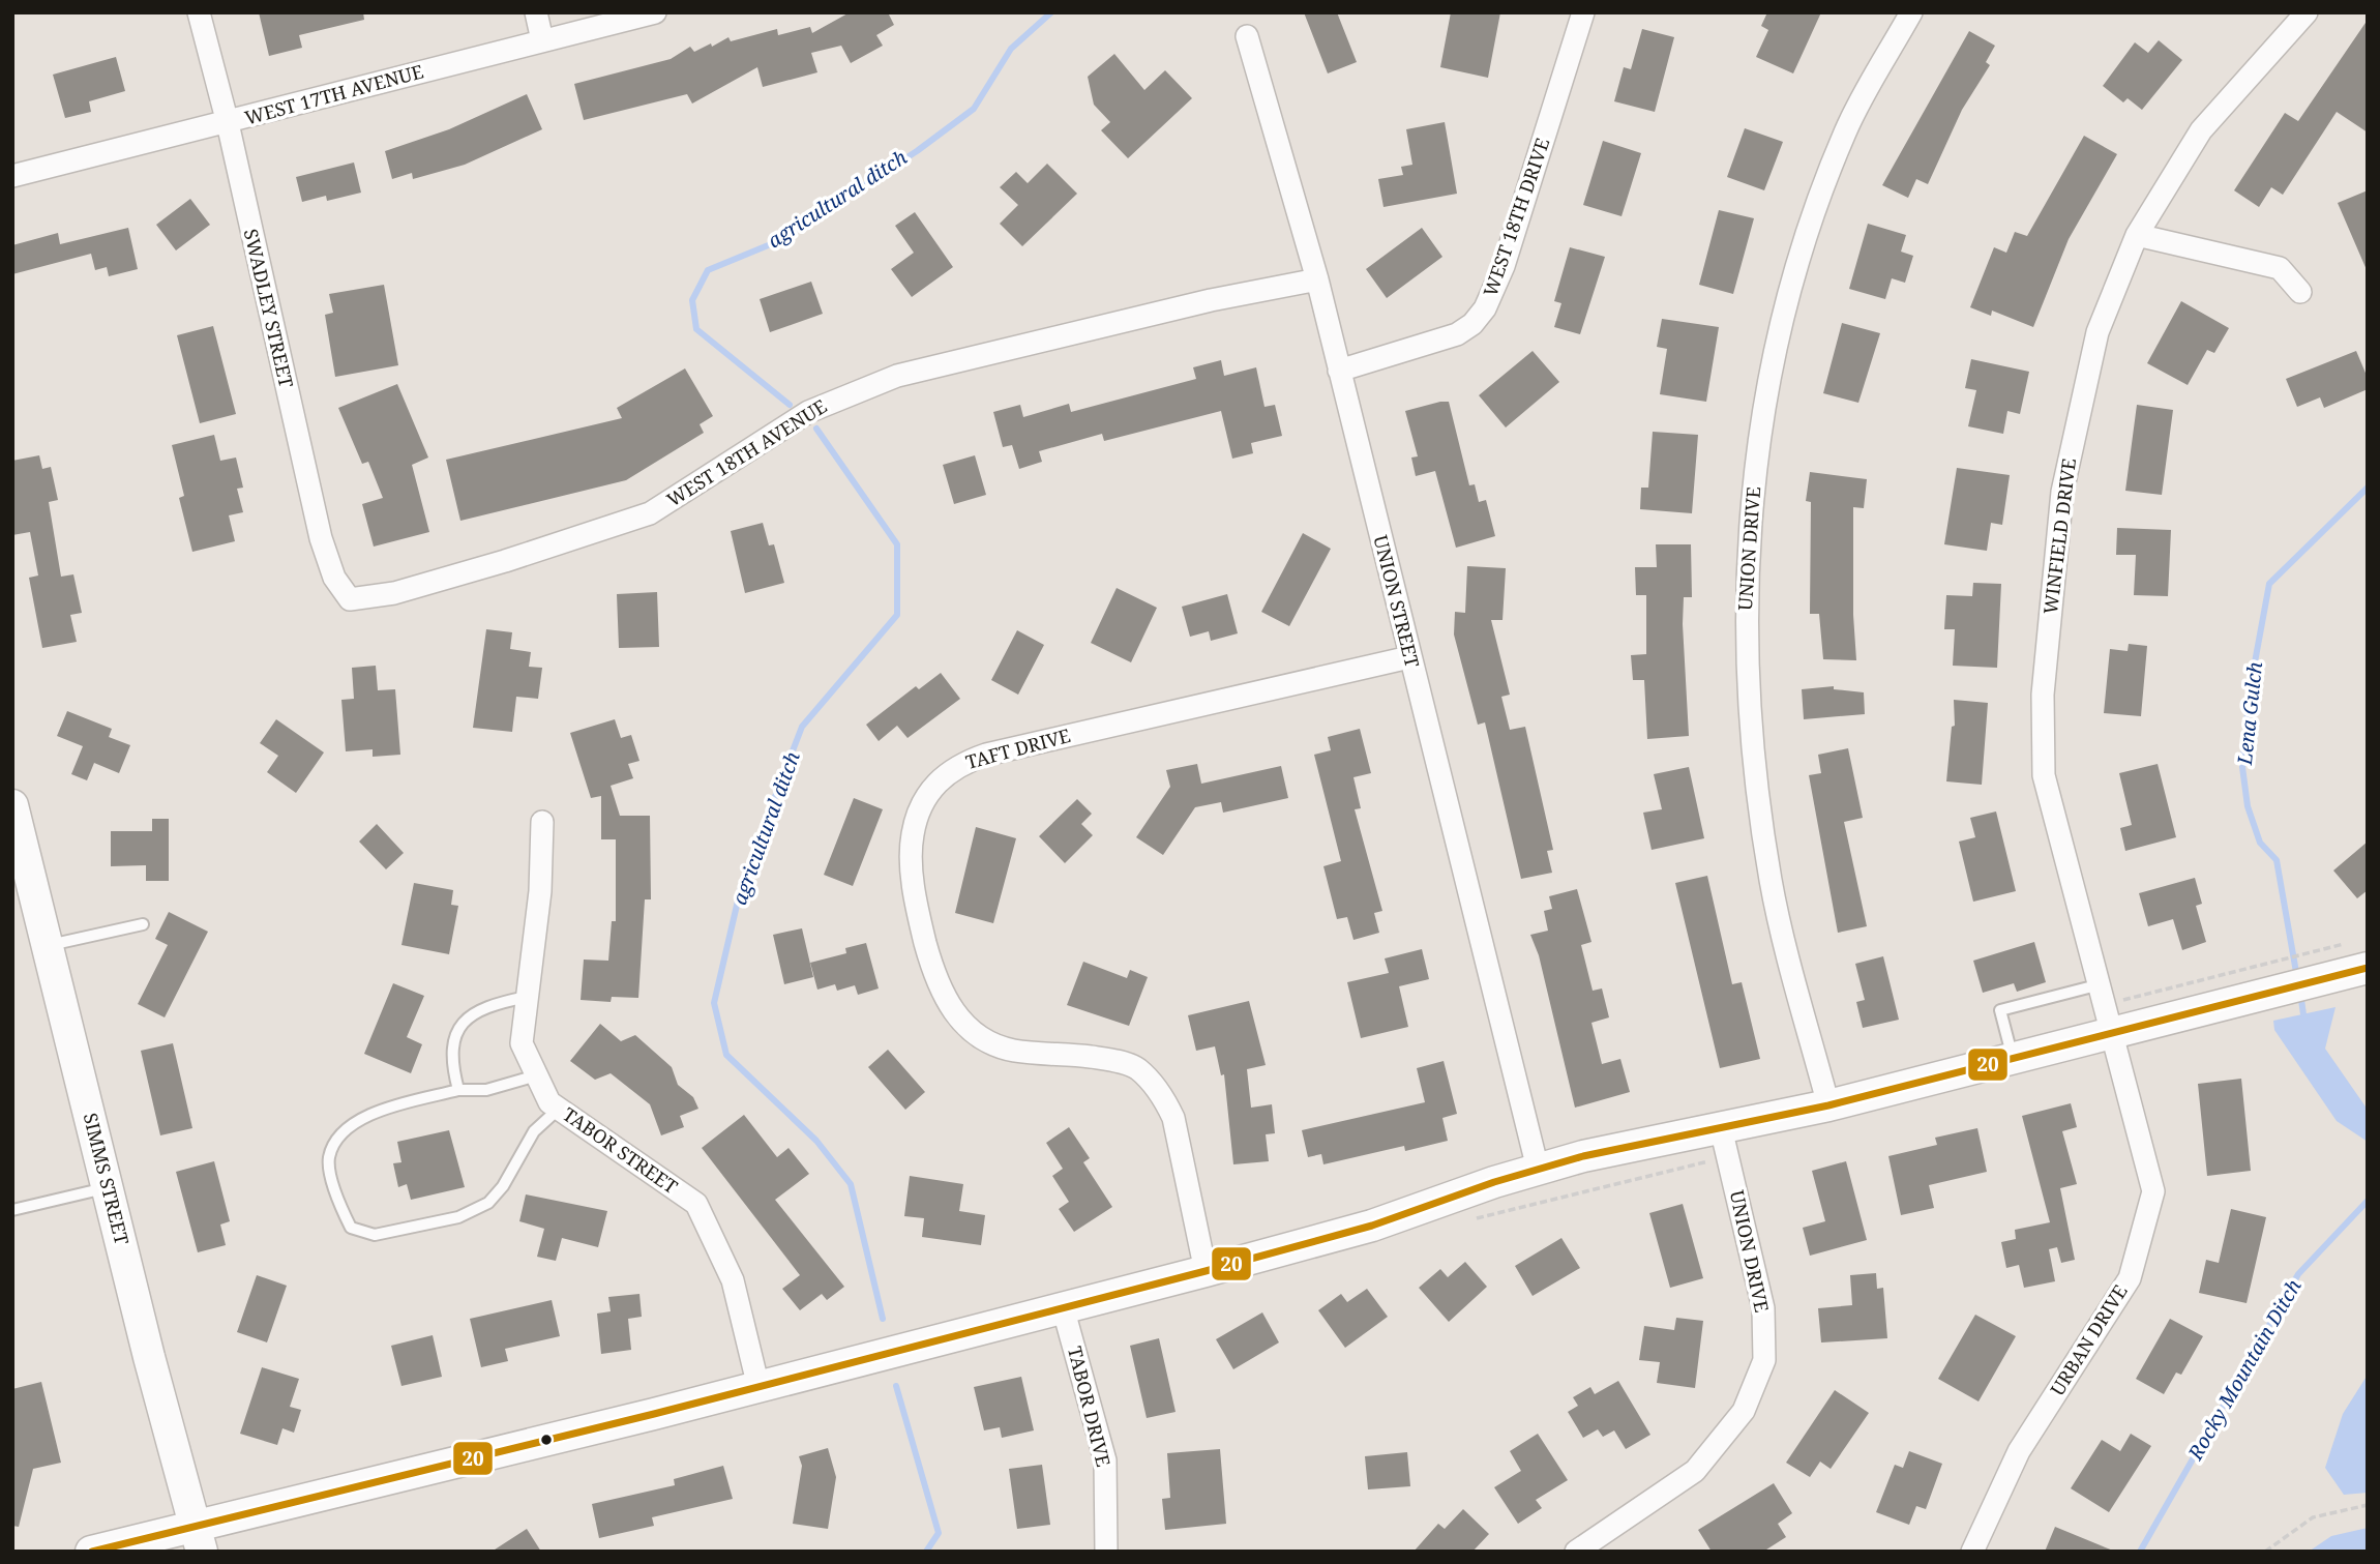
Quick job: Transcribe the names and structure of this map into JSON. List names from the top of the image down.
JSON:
{
  "streets": {
    "street": [
      "WEST 17TH AVENUE",
      "WEST 18TH DRIVE",
      "SWADLEY STREET",
      "WEST 18TH AVENUE",
      "WINFIELD DRIVE",
      "UNION DRIVE",
      "UNION STREET",
      "TAFT DRIVE",
      "TABOR STREET",
      "SIMMS STREET",
      "URBAN DRIVE",
      "TABOR DRIVE"
    ]
  },
  "crossings": [
    ["WEST 17TH AVENUE", "SWADLEY STREET"],
    ["WEST 18TH DRIVE", "UNION STREET"],
    ["SWADLEY STREET", "WEST 18TH AVENUE"],
    ["WEST 18TH AVENUE", "UNION STREET"],
    ["WINFIELD DRIVE", "URBAN DRIVE"],
    ["UNION STREET", "TAFT DRIVE"]
  ],
  "water": ["agricultural ditch", "Lena Gulch", "Rocky Mountain Ditch"],
  "lines": ["transit line 20"]
}
